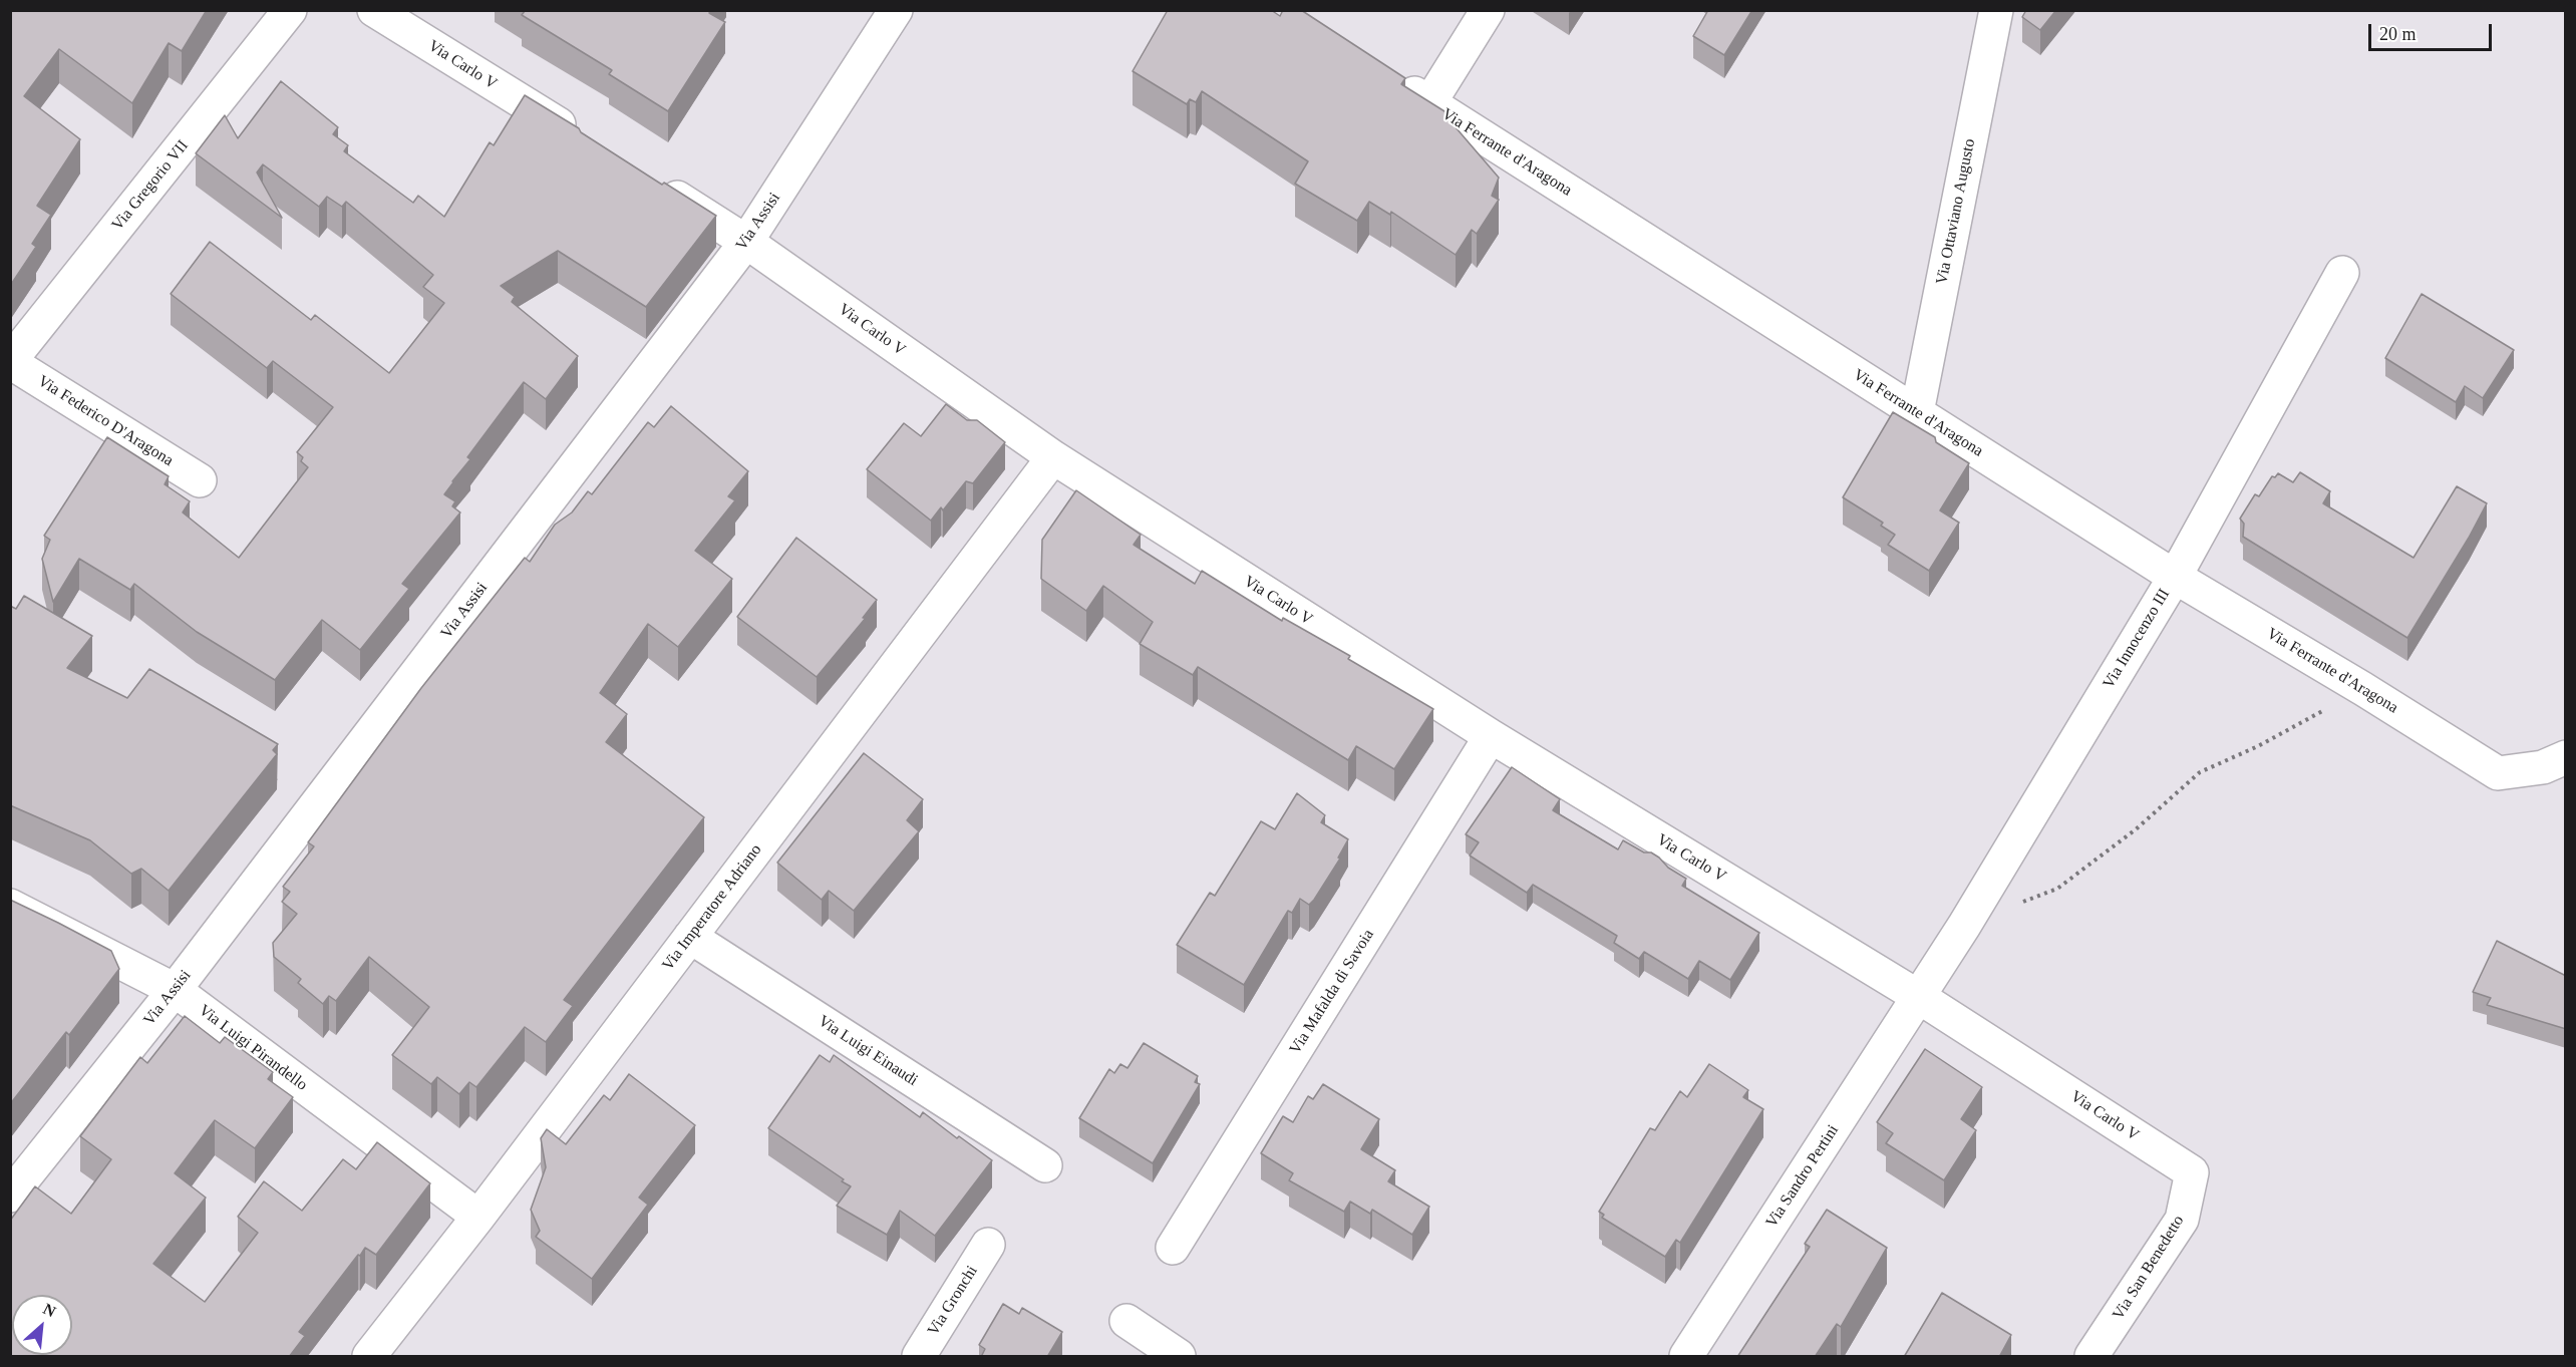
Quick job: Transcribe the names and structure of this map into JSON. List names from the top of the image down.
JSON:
{
  "streets": {
    "street": [
      "Via Carlo V",
      "Via Ferrante d'Aragona",
      "Via Gregorio VII",
      "Via Ottaviano Augusto",
      "Via Assisi",
      "Via Federico D'Aragona",
      "Via Innocenzo III",
      "Via Imperatore Adriano",
      "Via Mafalda di Savoia",
      "Via Luigi Pirandello",
      "Via Luigi Einaudi",
      "Via Sandro Pertini",
      "Via San Benedetto",
      "Via Gronchi"
    ]
  },
  "crossings": [
    ["Via Carlo V", "Via Assisi"],
    ["Via Carlo V", "Via Innocenzo III"],
    ["Via Carlo V", "Via Imperatore Adriano"],
    ["Via Carlo V", "Via Mafalda di Savoia"],
    ["Via Carlo V", "Via Sandro Pertini"],
    ["Via Carlo V", "Via San Benedetto"],
    ["Via Ferrante d'Aragona", "Via Ottaviano Augusto"],
    ["Via Ferrante d'Aragona", "Via Innocenzo III"],
    ["Via Gregorio VII", "Via Federico D'Aragona"],
    ["Via Assisi", "Via Luigi Pirandello"],
    ["Via Innocenzo III", "Via Sandro Pertini"],
    ["Via Imperatore Adriano", "Via Luigi Pirandello"],
    ["Via Imperatore Adriano", "Via Luigi Einaudi"]
  ],
  "scale_bar": "20 m",
  "north": "top right"
}
